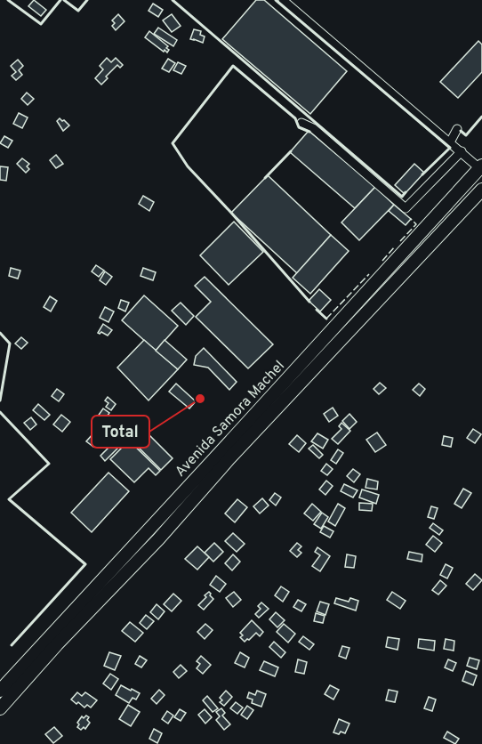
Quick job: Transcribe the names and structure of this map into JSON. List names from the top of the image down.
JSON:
{
  "streets": {
    "highway": ["Avenida Samora Machel"]
  },
  "places": ["Total"]
}
